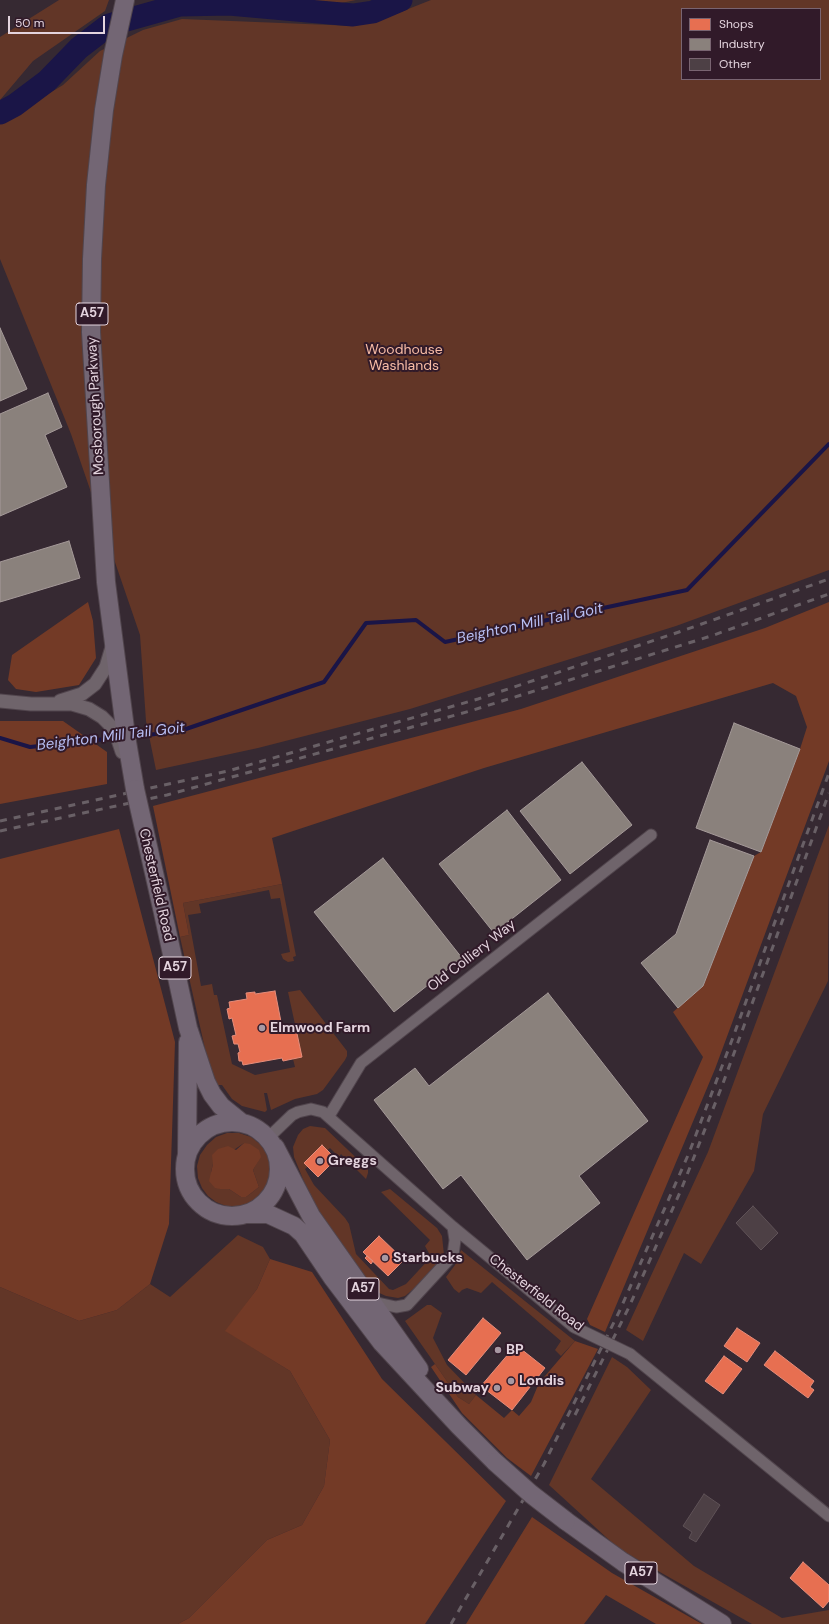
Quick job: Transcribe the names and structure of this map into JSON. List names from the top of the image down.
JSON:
{
  "streets": {
    "highway": ["A57", "Mosborough Parkway", "Chesterfield Road"],
    "street": ["Old Colliery Way"]
  },
  "crossings": [
    ["A57", "Chesterfield Road"],
    ["Mosborough Parkway", "Chesterfield Road"],
    ["Chesterfield Road", "Old Colliery Way"]
  ],
  "water": ["Beighton Mill Tail Goit"],
  "parks": ["Woodhouse Washlands"],
  "places": [
    "Elmwood Farm",
    "Greggs",
    "Starbucks",
    "BP",
    "Londis",
    "Subway"
  ],
  "legend": ["Shops", "Industry", "Other"],
  "scale_bar": "50 m"
}
